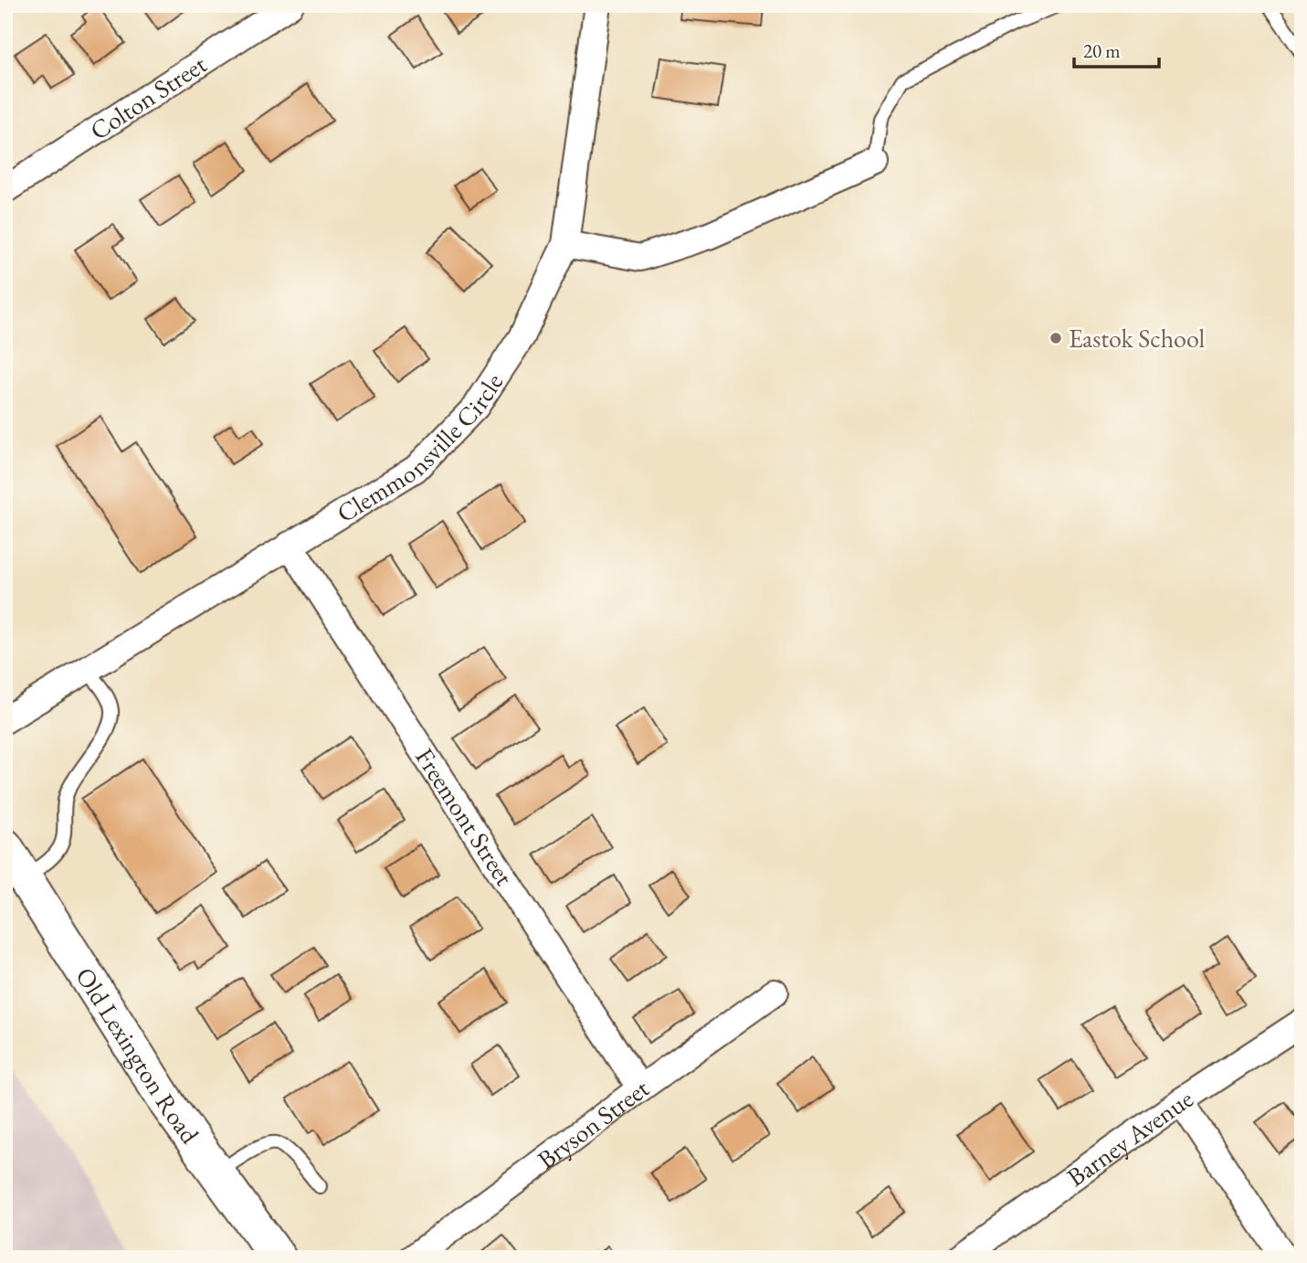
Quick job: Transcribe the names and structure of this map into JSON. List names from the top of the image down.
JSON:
{
  "streets": {
    "main road": ["Old Lexington Road"],
    "street": [
      "Colton Street",
      "Clemmonsville Circle",
      "Freemont Street",
      "Bryson Street",
      "Barney Avenue"
    ]
  },
  "crossings": [
    ["Clemmonsville Circle", "Freemont Street"],
    ["Freemont Street", "Bryson Street"]
  ],
  "places": ["Eastok School"],
  "scale_bar": "20 m"
}
